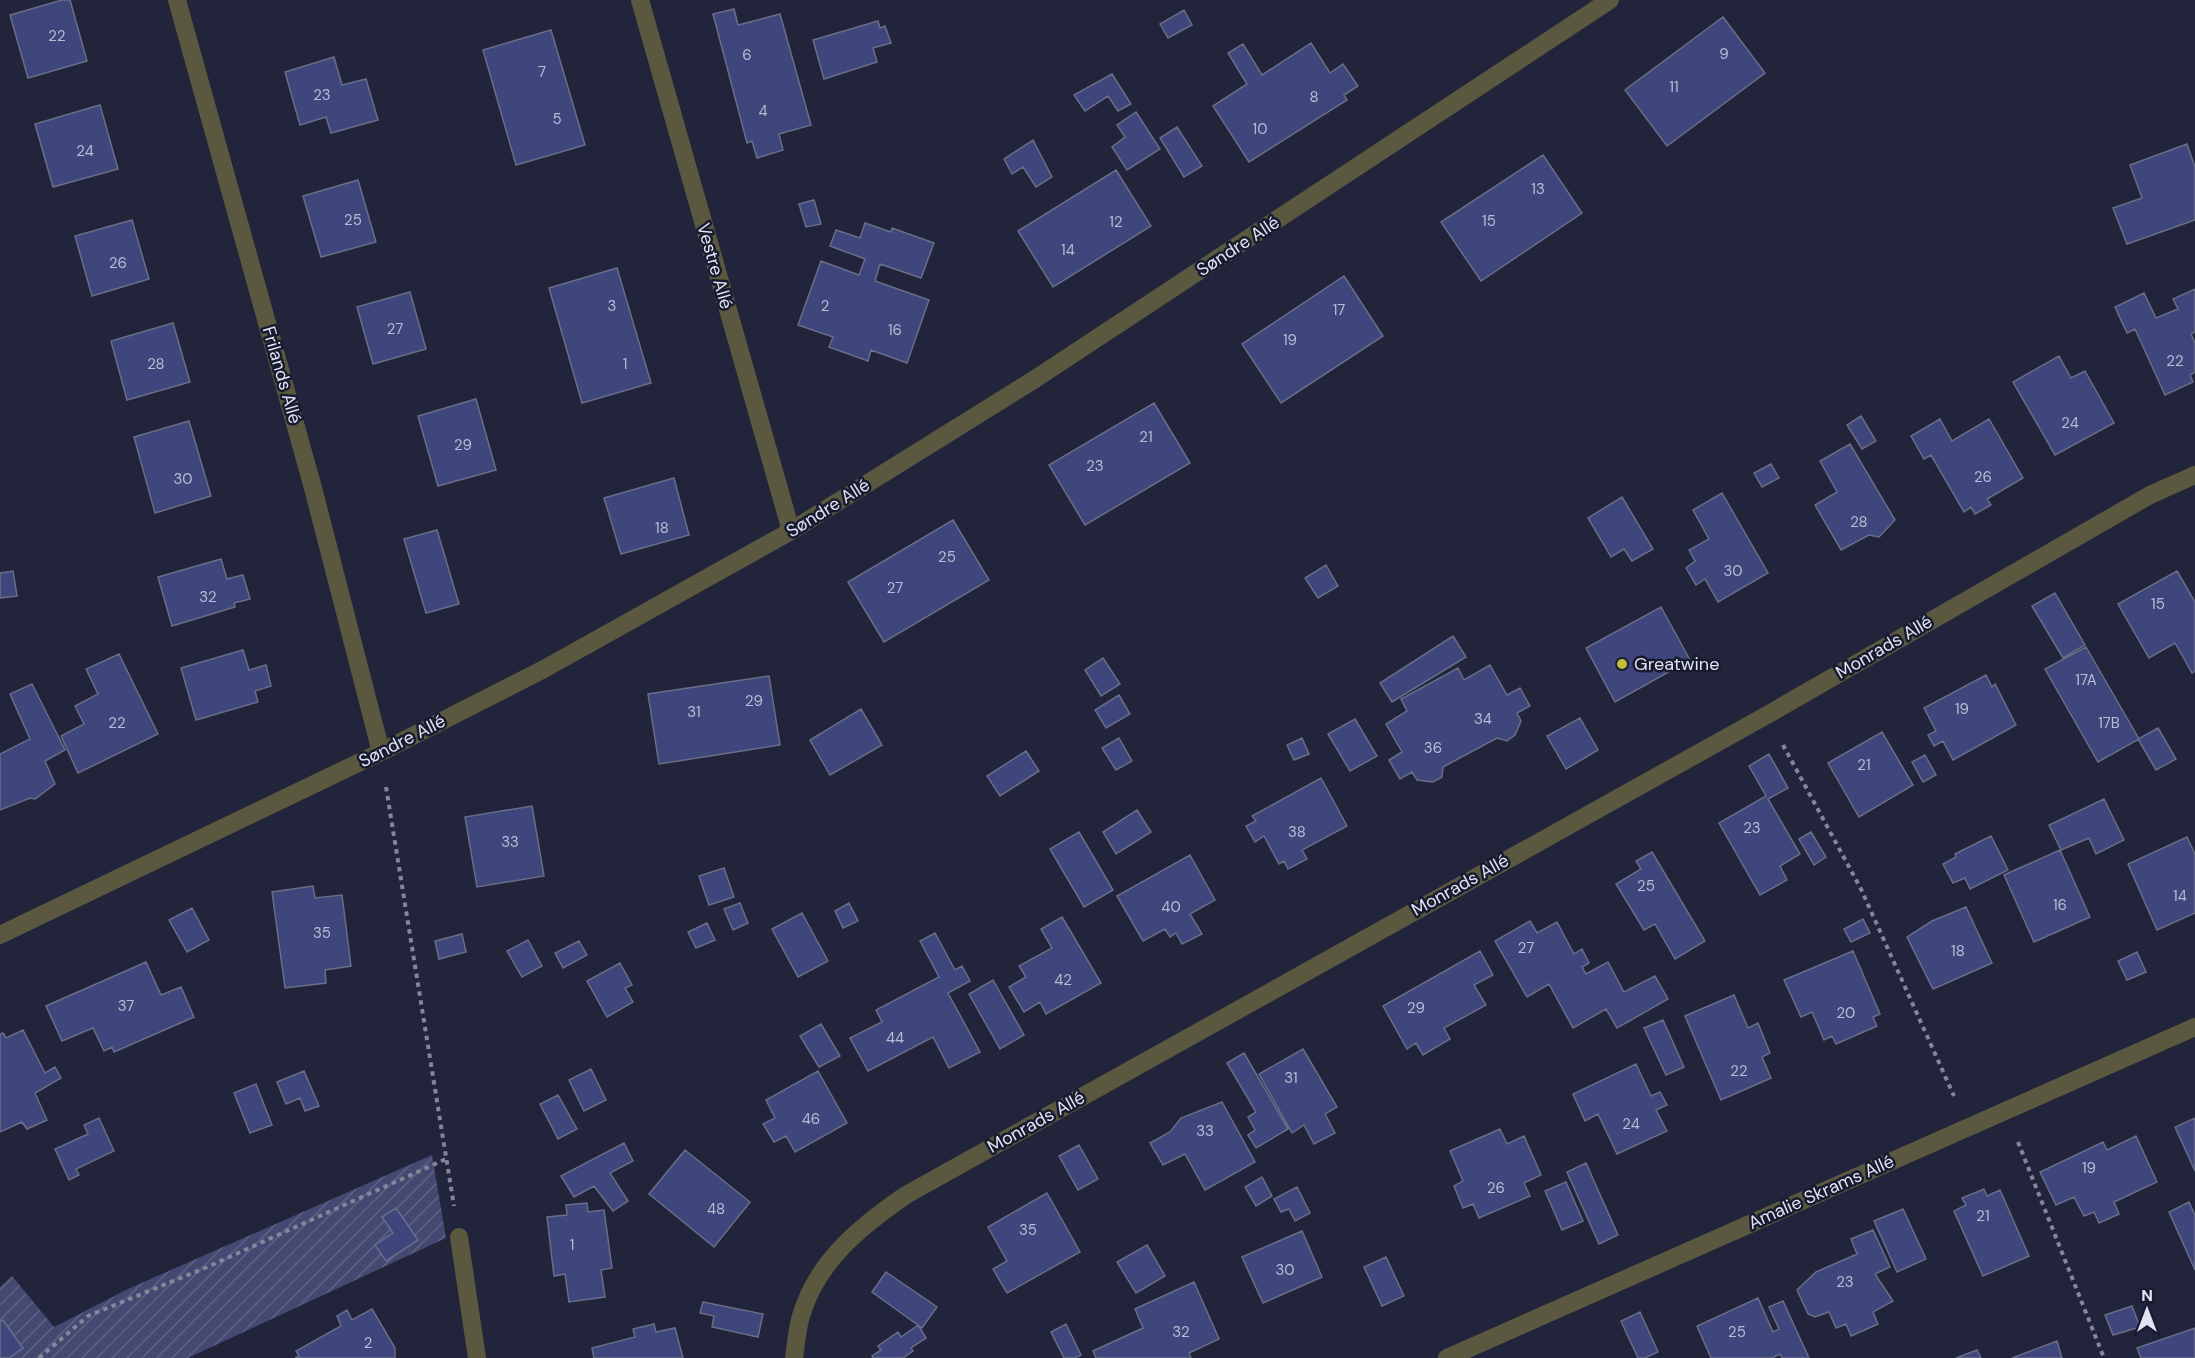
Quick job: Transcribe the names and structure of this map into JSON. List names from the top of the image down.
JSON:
{
  "streets": {
    "street": [
      "Søndre Allé",
      "Vestre Allé",
      "Frilands Allé",
      "Monrads Allé",
      "Amalie Skrams Allé"
    ]
  },
  "crossings": [
    ["Søndre Allé", "Vestre Allé"],
    ["Søndre Allé", "Frilands Allé"]
  ],
  "places": ["Greatwine"],
  "house_numbers": [
    "22",
    "9",
    "6",
    "7",
    "11",
    "23",
    "8",
    "4",
    "5",
    "10",
    "24",
    "13",
    "25",
    "15",
    "12",
    "14",
    "26",
    "3",
    "2",
    "17",
    "27",
    "16",
    "19",
    "22",
    "28",
    "1",
    "24",
    "21",
    "29",
    "23",
    "26",
    "30",
    "28",
    "18",
    "25",
    "30",
    "27",
    "32",
    "15",
    "17A",
    "29",
    "19",
    "31",
    "34",
    "22",
    "17B",
    "36",
    "21",
    "23",
    "38",
    "33",
    "25",
    "14",
    "16",
    "40",
    "35",
    "27",
    "18",
    "42",
    "37",
    "29",
    "20",
    "44",
    "22",
    "31",
    "46",
    "24",
    "33",
    "19",
    "26",
    "48",
    "21",
    "35",
    "1",
    "30",
    "23",
    "32",
    "25",
    "2"
  ],
  "north": "top"
}
